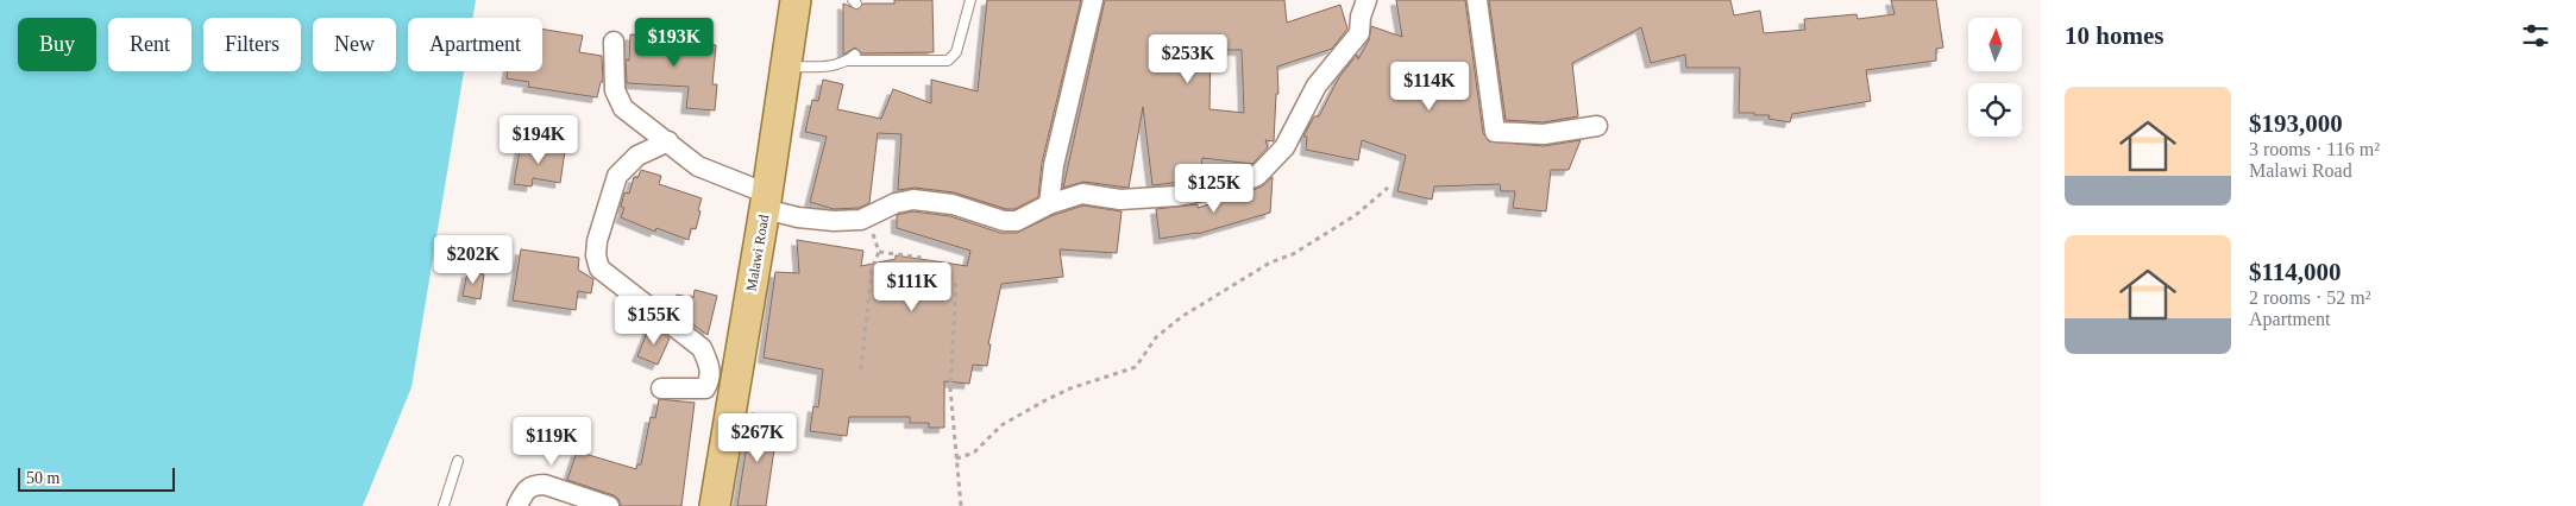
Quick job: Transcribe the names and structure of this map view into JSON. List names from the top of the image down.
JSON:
{
  "streets": {
    "main road": ["Malawi Road"]
  },
  "scale_bar": "50 m",
  "north": "top",
  "page": {
    "heading": "10 homes",
    "price": [
      "$193K",
      "$253K",
      "$114K",
      "$194K",
      "$125K",
      "$202K",
      "$111K",
      "$155K",
      "$267K",
      "$119K"
    ],
    "chip": [
      "Buy",
      "Rent",
      "Filters",
      "New",
      "Apartment"
    ],
    "list": [
      {
        "name": "$193,000",
        "note": "3 rooms · 116 m² · Malawi Road"
      },
      {
        "name": "$114,000",
        "note": "2 rooms · 52 m² · Apartment"
      }
    ],
    "scale": "50 m"
  }
}
